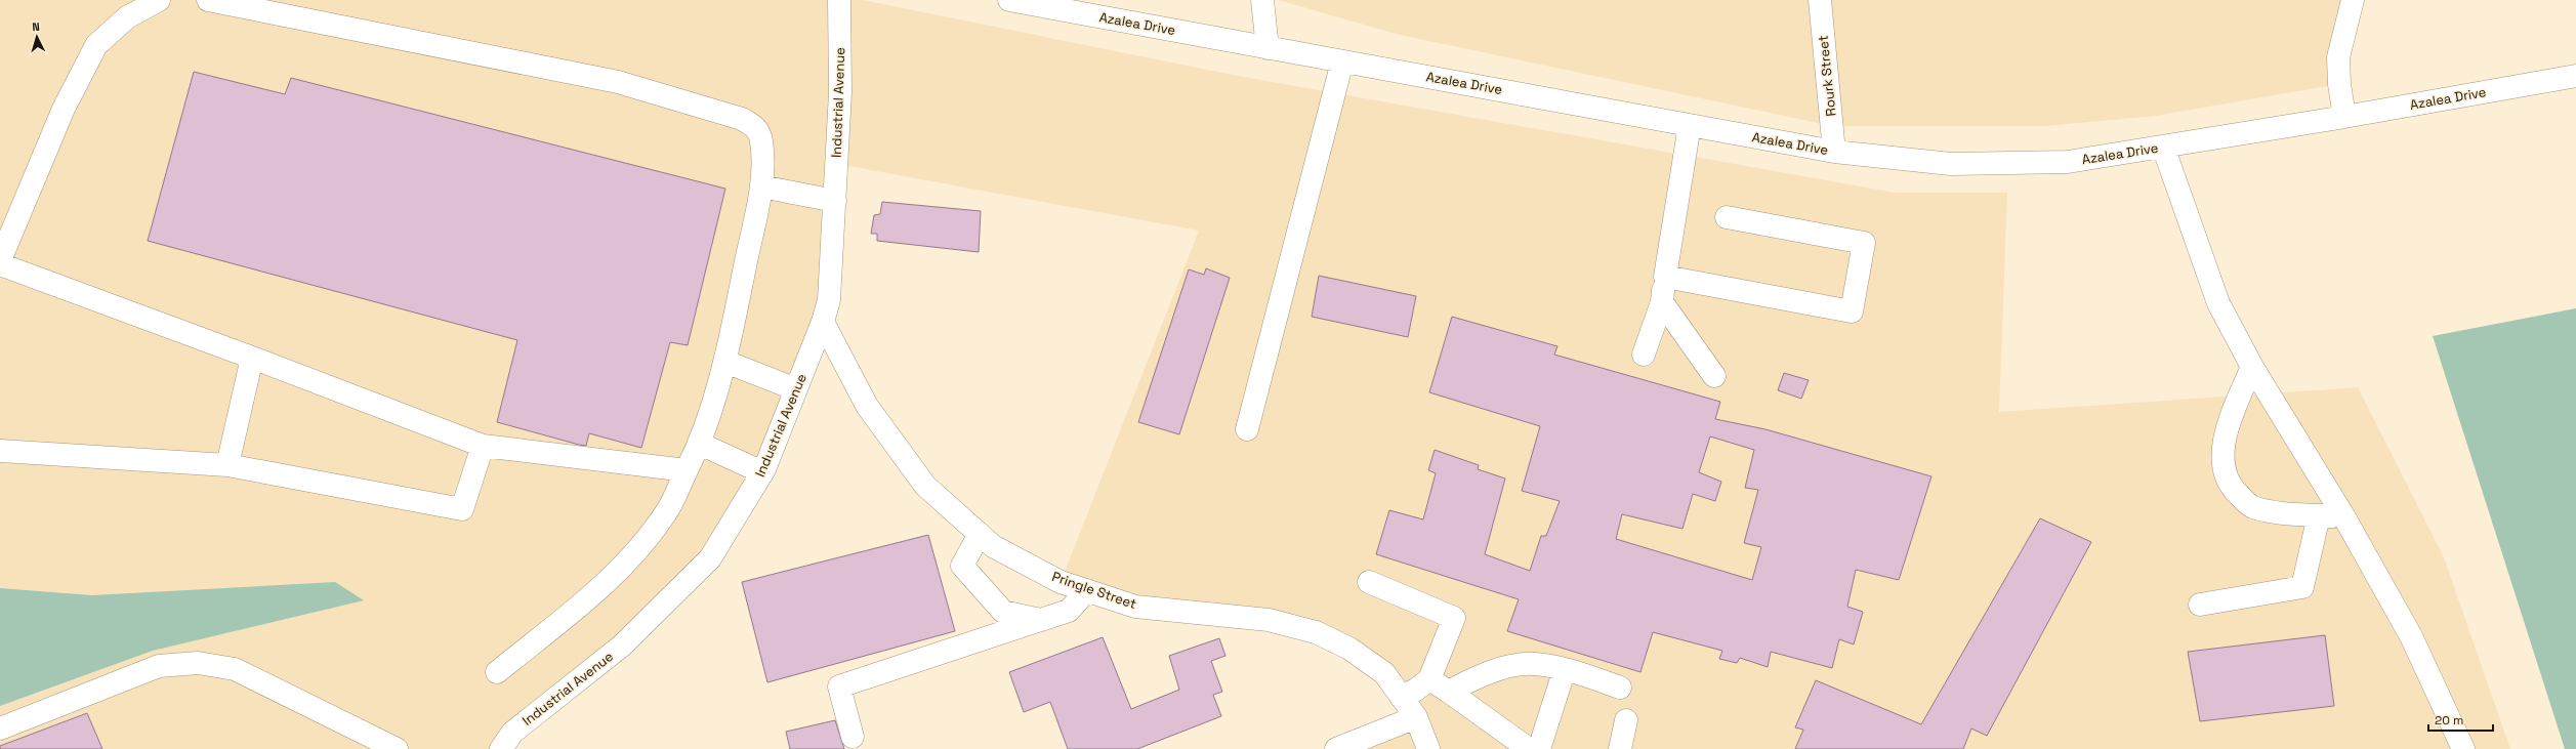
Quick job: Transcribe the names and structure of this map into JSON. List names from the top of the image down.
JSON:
{
  "streets": {
    "street": [
      "Azalea Drive",
      "Rourk Street",
      "Industrial Avenue",
      "Pringle Street"
    ]
  },
  "crossings": [
    ["Azalea Drive", "Rourk Street"],
    ["Industrial Avenue", "Pringle Street"]
  ],
  "scale_bar": "20 m",
  "north": "top"
}
